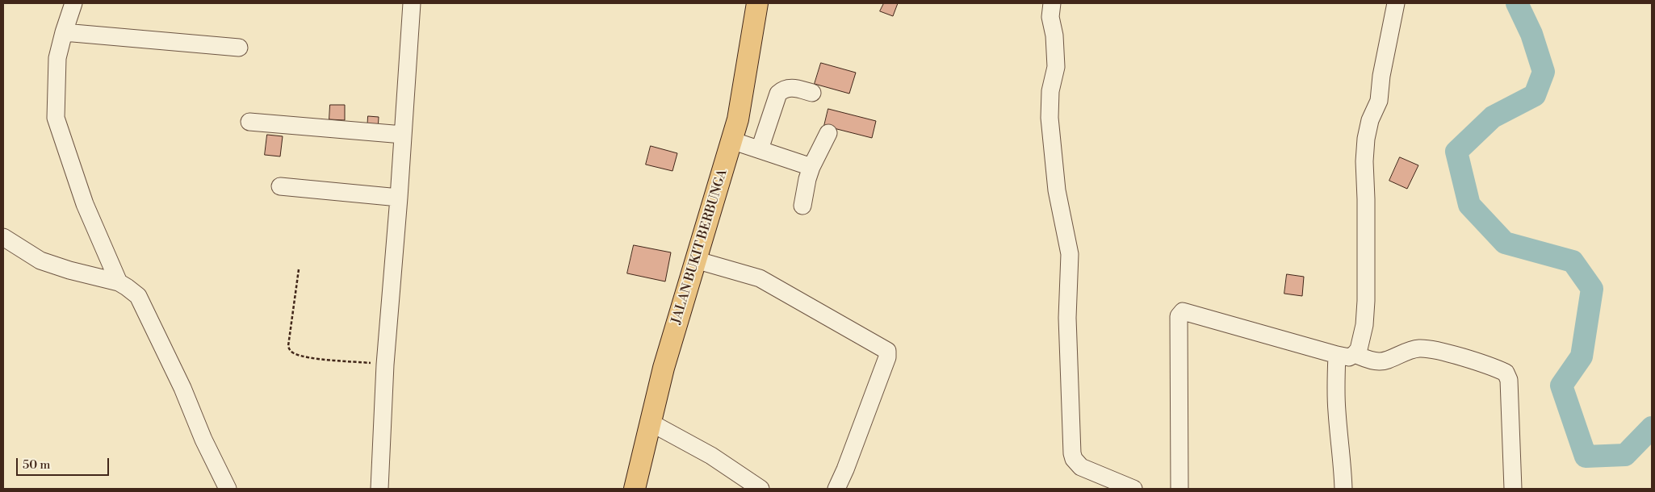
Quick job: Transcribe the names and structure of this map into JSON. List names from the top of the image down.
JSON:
{
  "streets": {
    "main road": ["JALAN BUKIT BERBUNGA"]
  },
  "scale_bar": "50 m"
}
